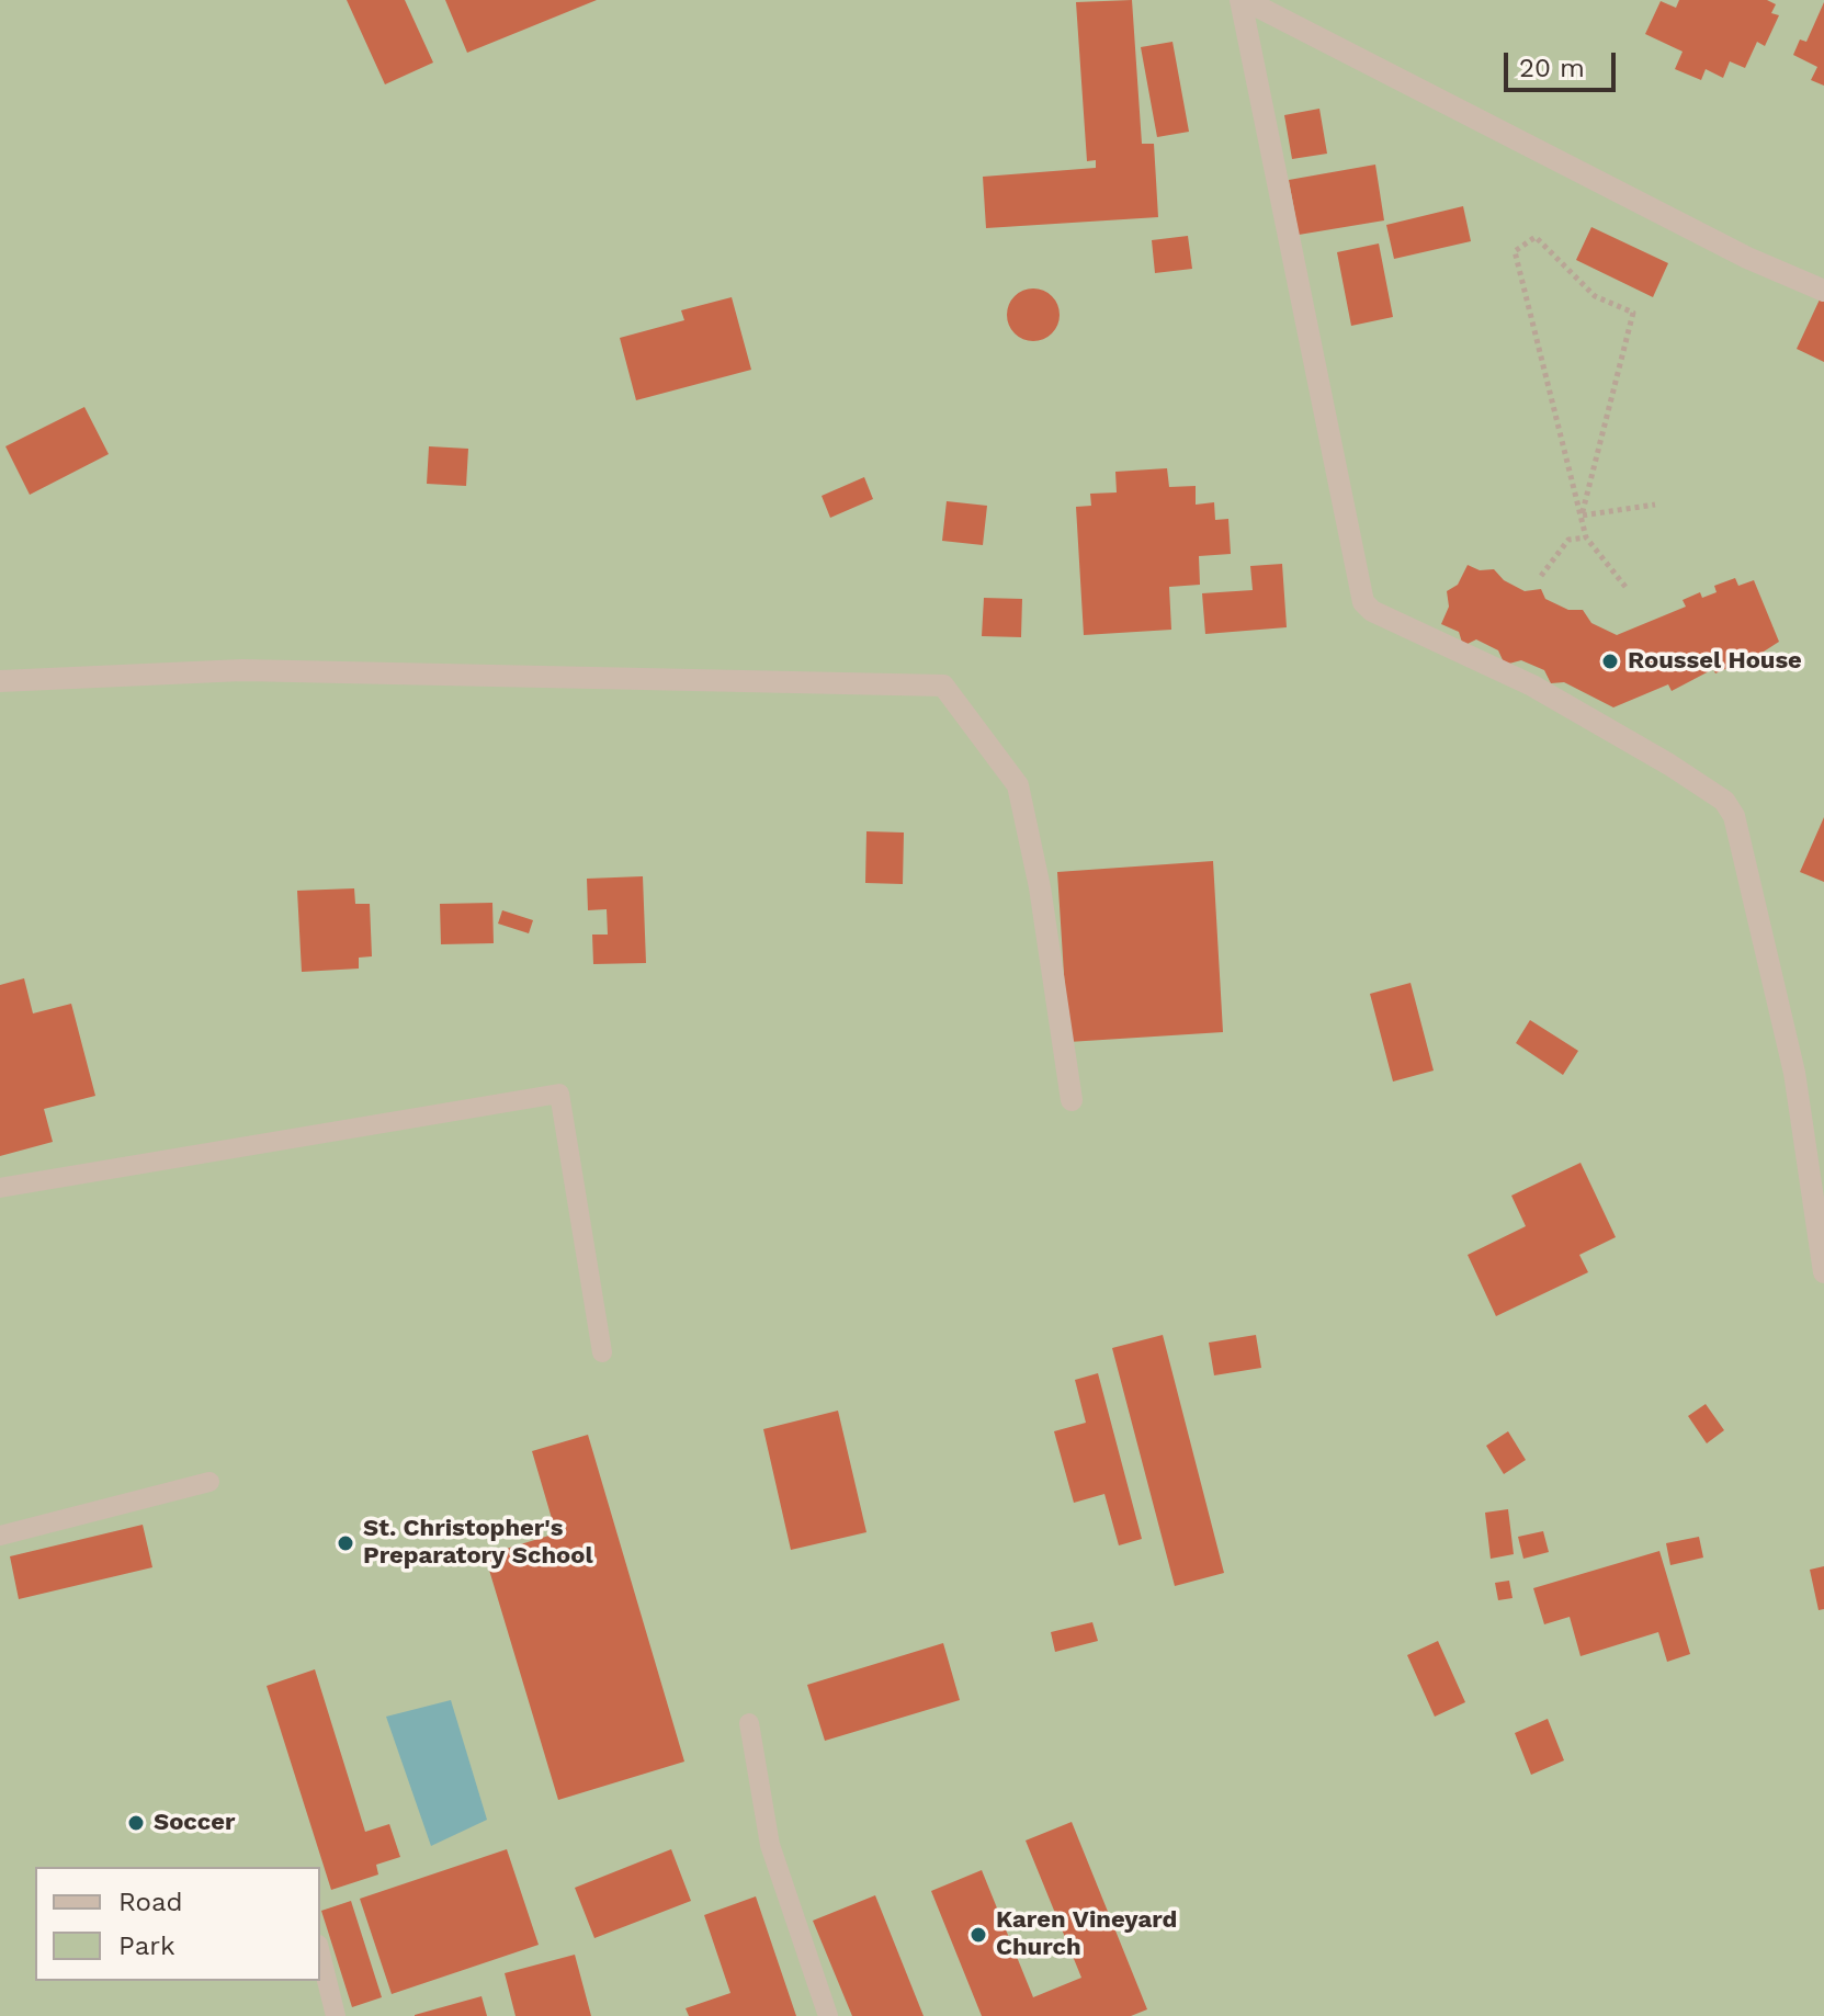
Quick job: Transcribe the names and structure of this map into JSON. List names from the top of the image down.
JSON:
{
  "places": [
    "Roussel House",
    "St. Christopher's Preparatory School",
    "Soccer",
    "Karen Vineyard Church"
  ],
  "legend": ["Road", "Park"],
  "scale_bar": "20 m"
}
